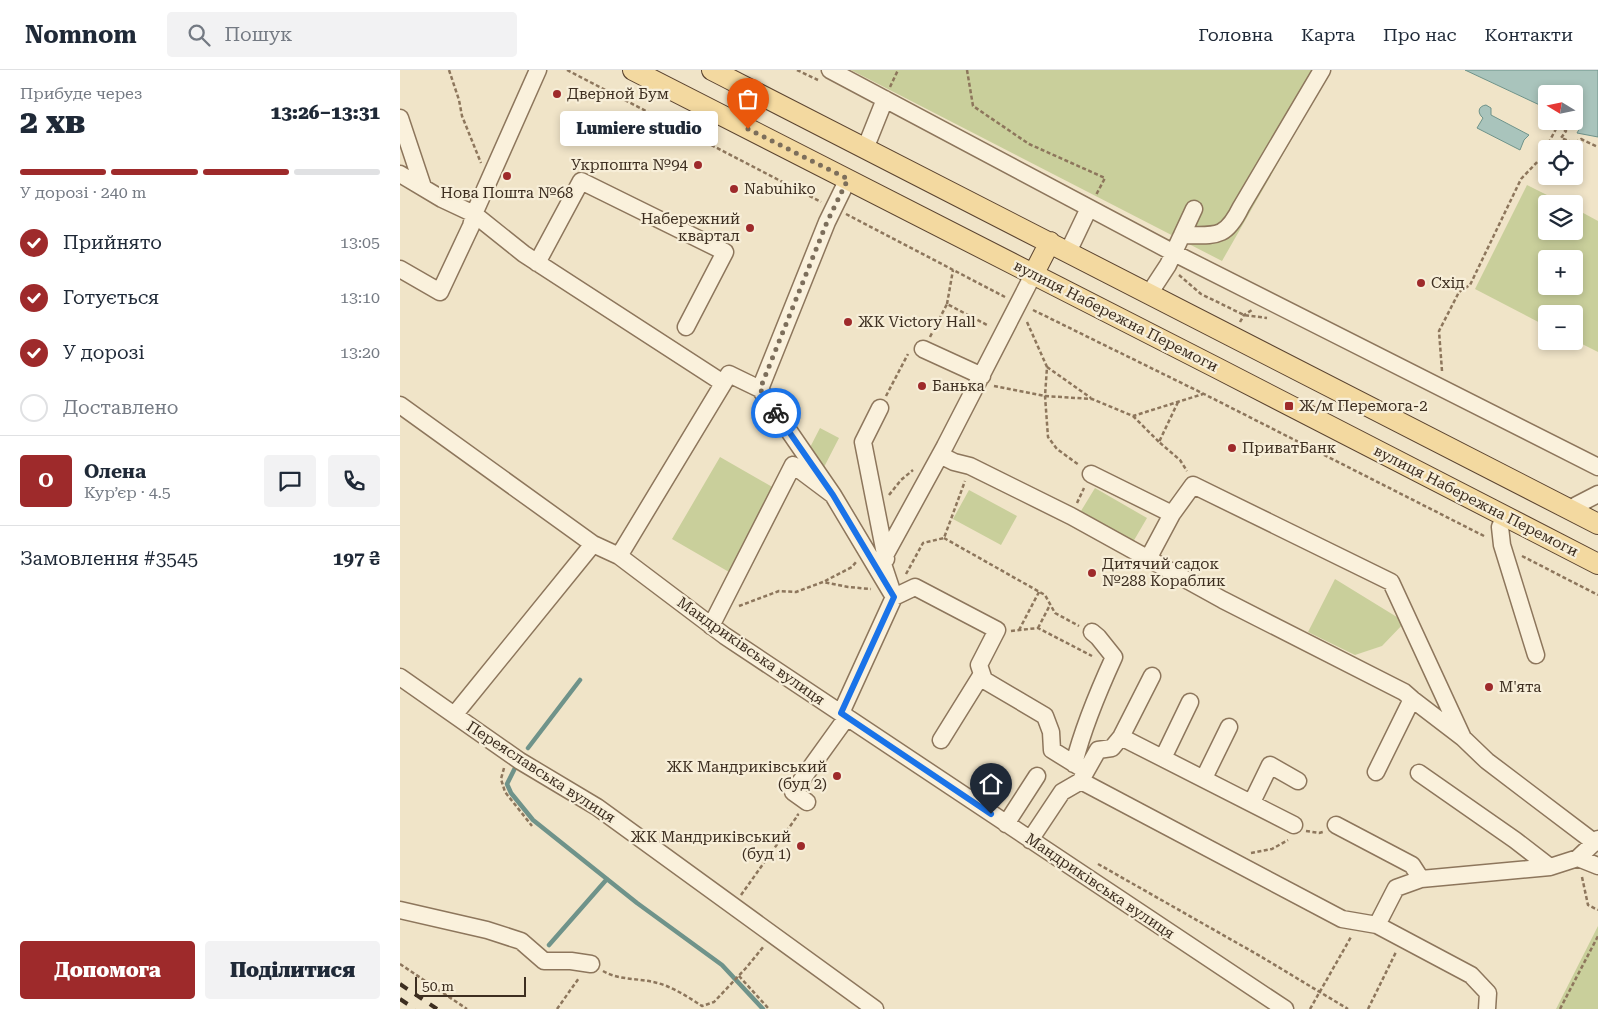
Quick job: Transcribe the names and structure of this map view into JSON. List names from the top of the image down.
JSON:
{
  "streets": {
    "main road": ["вулиця Набережна Перемоги"],
    "street": ["Мандриківська вулиця", "Переяславська вулиця"]
  },
  "places": {
    "other": [
      "Дверной Бум",
      "Lumiere studio",
      "Укрпошта №94",
      "Нова Пошта №68",
      "Nabuhiko",
      "Набережний квартал",
      "Схід",
      "ЖК Victory Hall",
      "Банька",
      "ПриватБанк",
      "Дитячий садок №288 Кораблик",
      "М'ята",
      "ЖК Мандриківський (буд 2)",
      "ЖК Мандриківський (буд 1)"
    ],
    "transit": ["Ж/м Перемога-2"]
  },
  "scale_bar": "50 m",
  "north": "left",
  "page": {
    "header": "Nomnom",
    "search": "Пошук",
    "nav": [
      "Головна",
      "Карта",
      "Про нас",
      "Контакти"
    ],
    "heading": ["2 хв", "Прибуде через", "13:26–13:31"],
    "panel": [
      "Олена",
      "Кур’єр · 4.5",
      "Замовлення #3545",
      "197 ₴"
    ],
    "map_buttons": ["+", "−"],
    "bubble": "Lumiere studio",
    "bar": "У дорозі · 240 m",
    "list": [
      ["Прийнято", "13:05"],
      ["Готується", "13:10"],
      ["У дорозі", "13:20"],
      "Доставлено"
    ],
    "round": "О",
    "buttons": ["Допомога", "Поділитися"],
    "scale": "50 m"
  }
}
